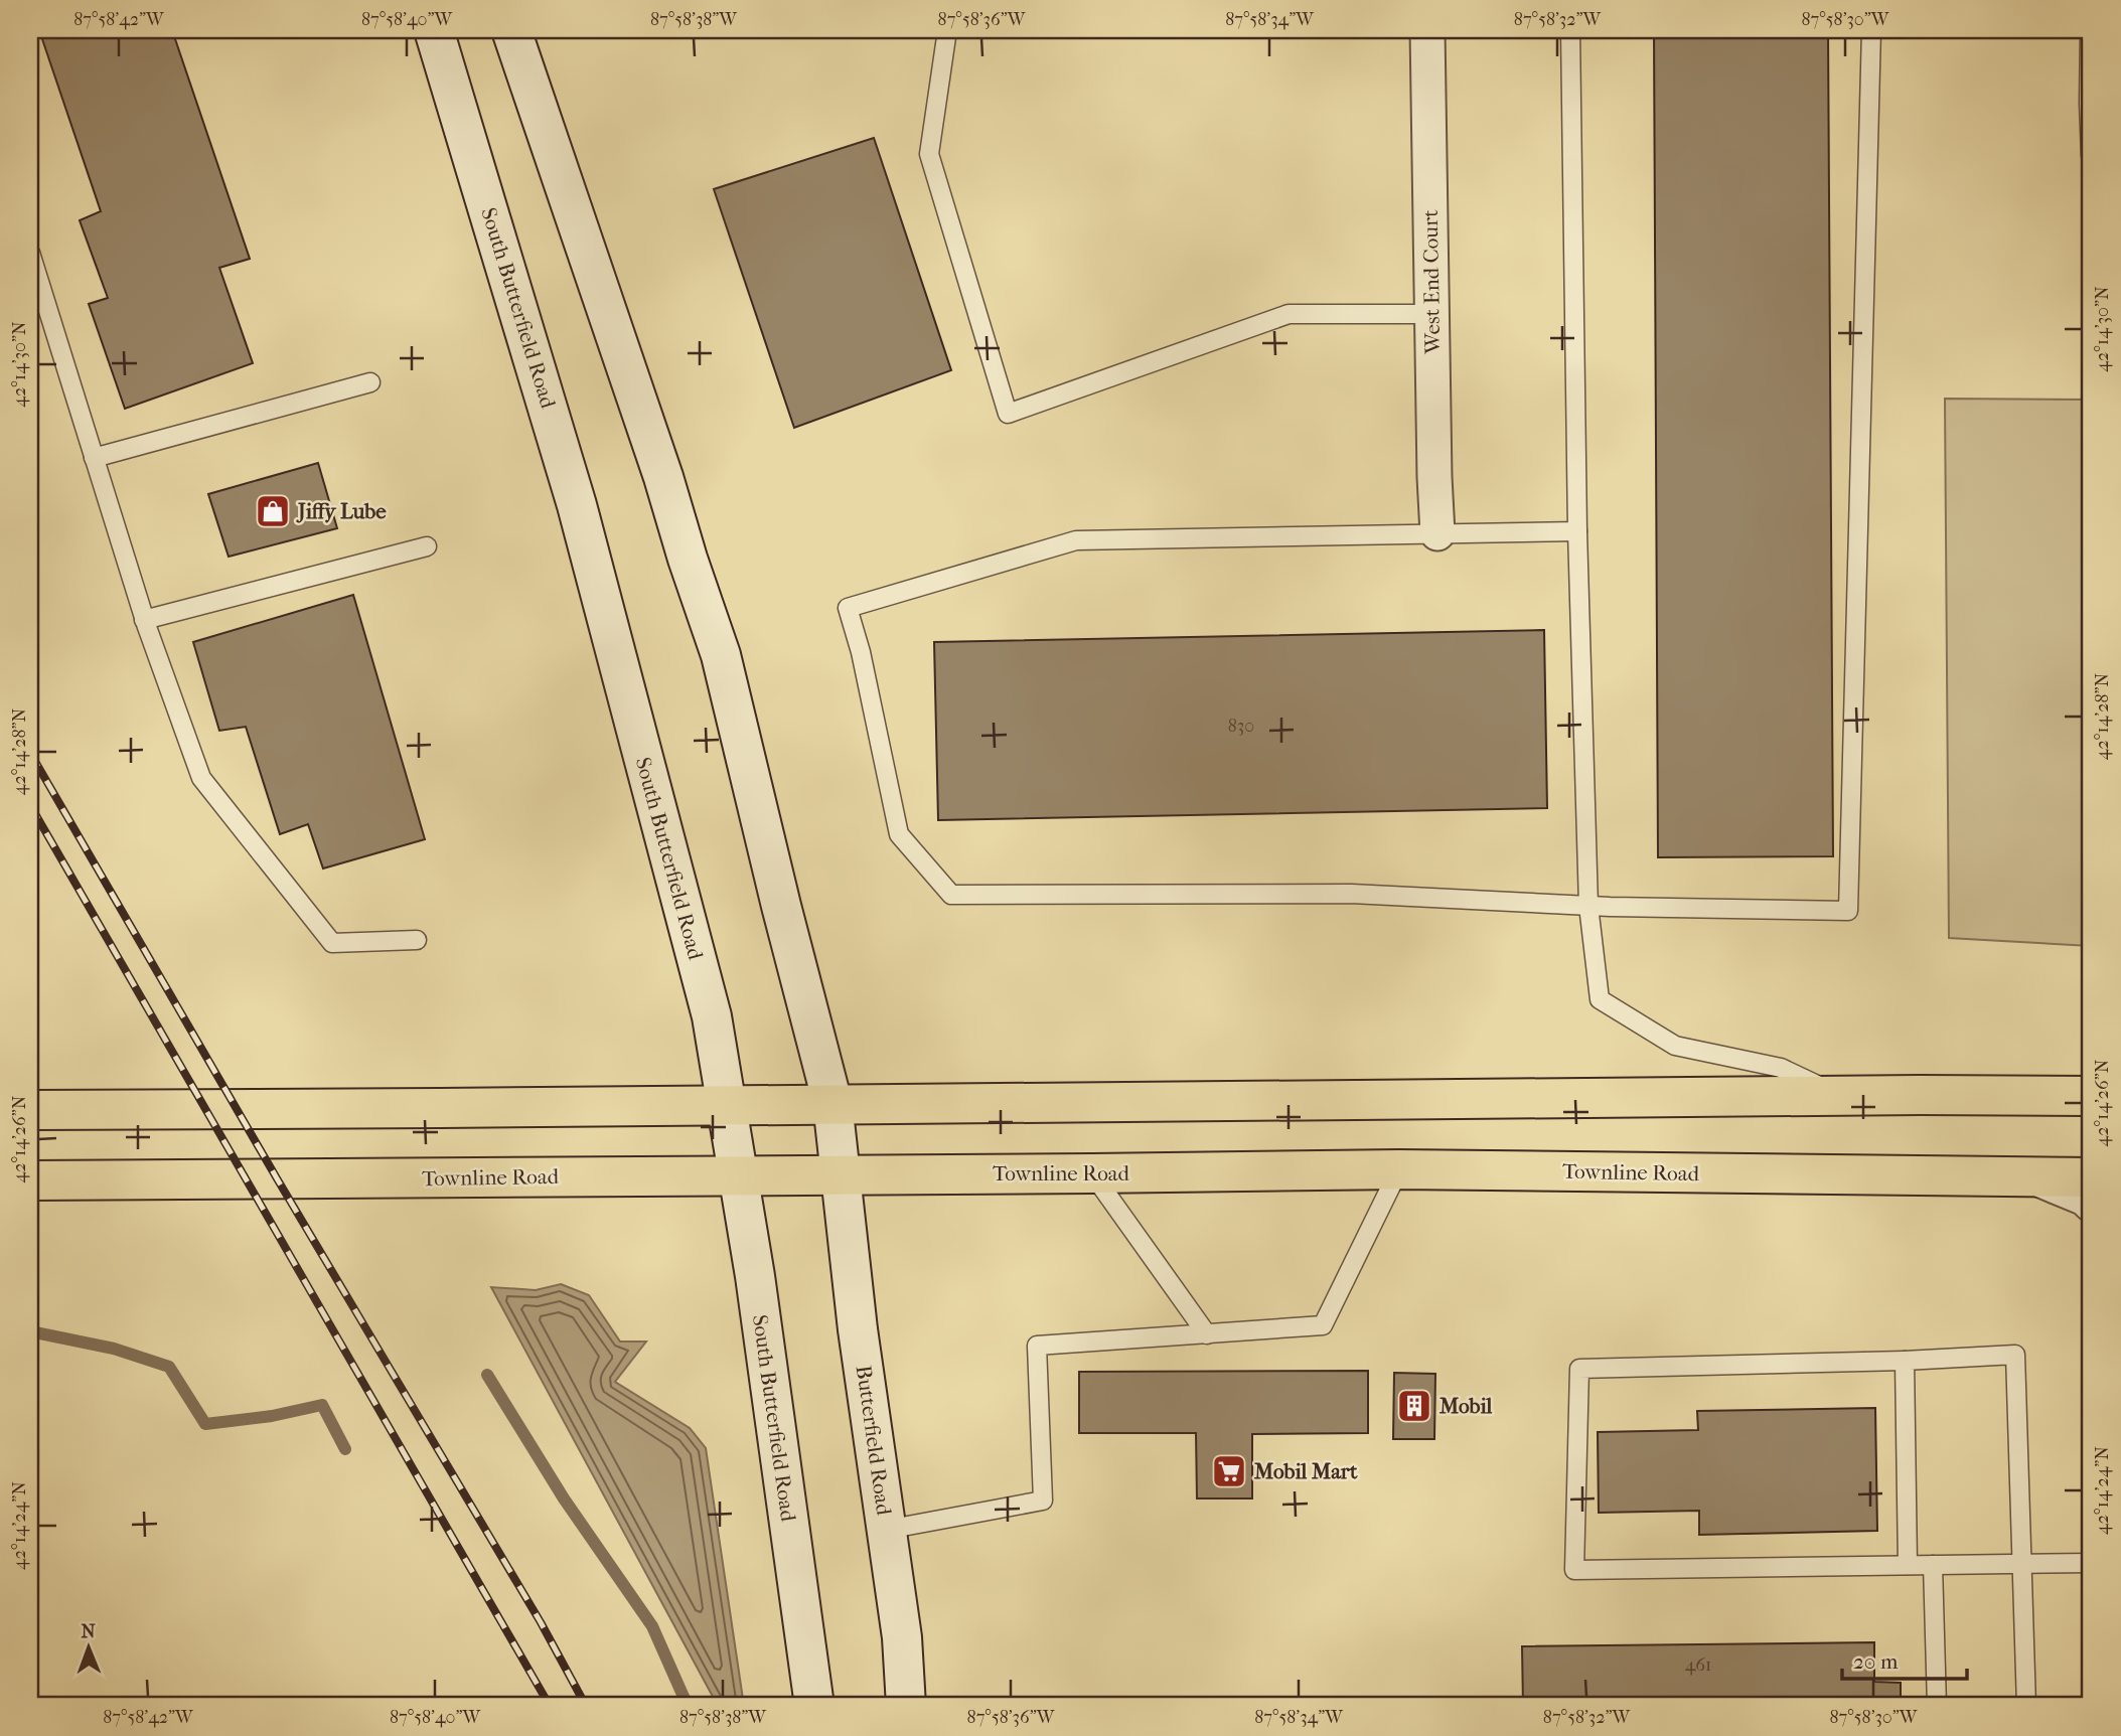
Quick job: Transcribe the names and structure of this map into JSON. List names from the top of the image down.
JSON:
{
  "streets": {
    "main road": ["South Butterfield Road", "Townline Road", "Butterfield Road"],
    "street": ["West End Court"]
  },
  "crossings": [
    ["South Butterfield Road", "Townline Road"],
    ["Townline Road", "Butterfield Road"]
  ],
  "places": {
    "shop": ["Jiffy Lube"],
    "building": ["Mobil"],
    "supermarket": ["Mobil Mart"]
  },
  "house_numbers": ["830", "461"],
  "scale_bar": "20 m",
  "north": "top",
  "coordinates": [
    "87°58'42\"W",
    "87°58'40\"W",
    "87°58'38\"W",
    "87°58'36\"W",
    "87°58'34\"W",
    "87°58'32\"W",
    "87°58'30\"W",
    "42°14'30\"N",
    "42°14'28\"N",
    "42°14'26\"N",
    "42°14'24\"N"
  ]
}
